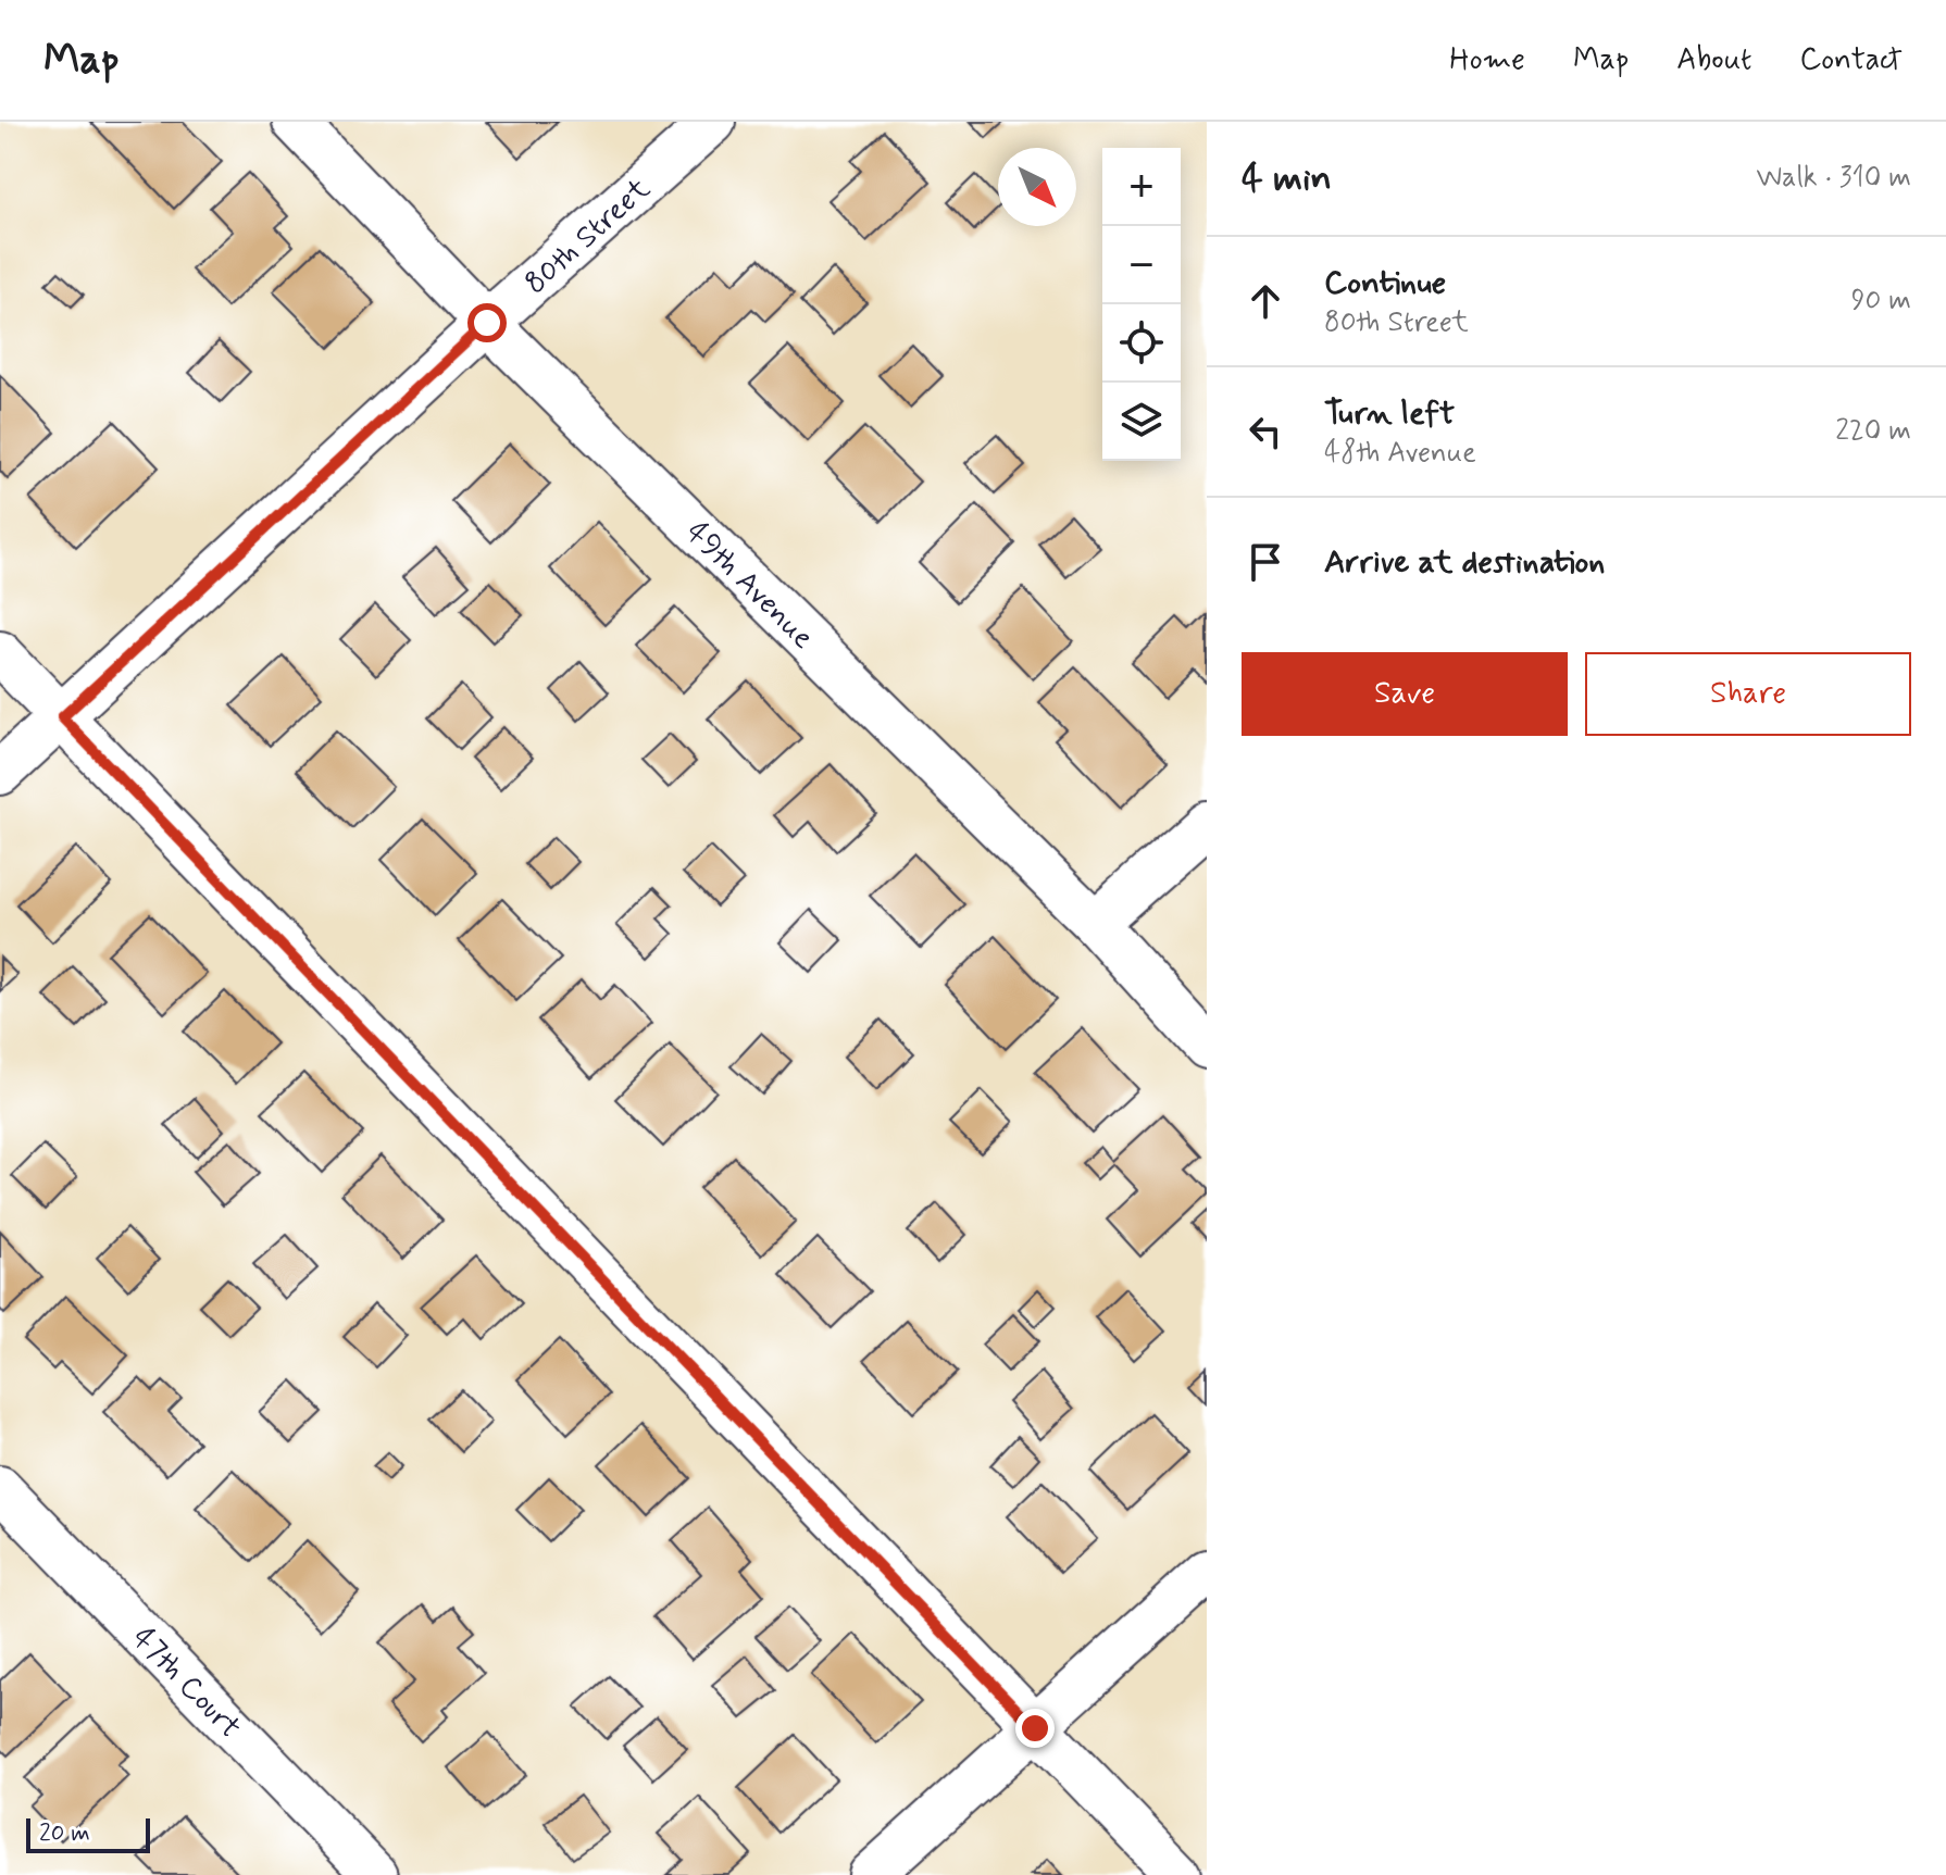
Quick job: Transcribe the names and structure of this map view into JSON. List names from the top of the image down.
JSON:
{
  "streets": {
    "street": ["80th Street", "49th Avenue", "47th Court"]
  },
  "crossings": [
    ["80th Street", "49th Avenue"]
  ],
  "scale_bar": "20 m",
  "north": "bottom right",
  "page": {
    "header": "Map",
    "nav": [
      "Home",
      "Map",
      "About",
      "Contact"
    ],
    "heading": ["4 min", "Walk · 310 m"],
    "map_buttons": ["+", "−"],
    "list": [
      ["Continue", "80th Street", "90 m"],
      ["Turn left", "48th Avenue", "220 m"],
      "Arrive at destination"
    ],
    "buttons": ["Save", "Share"],
    "scale": "20 m"
  }
}
